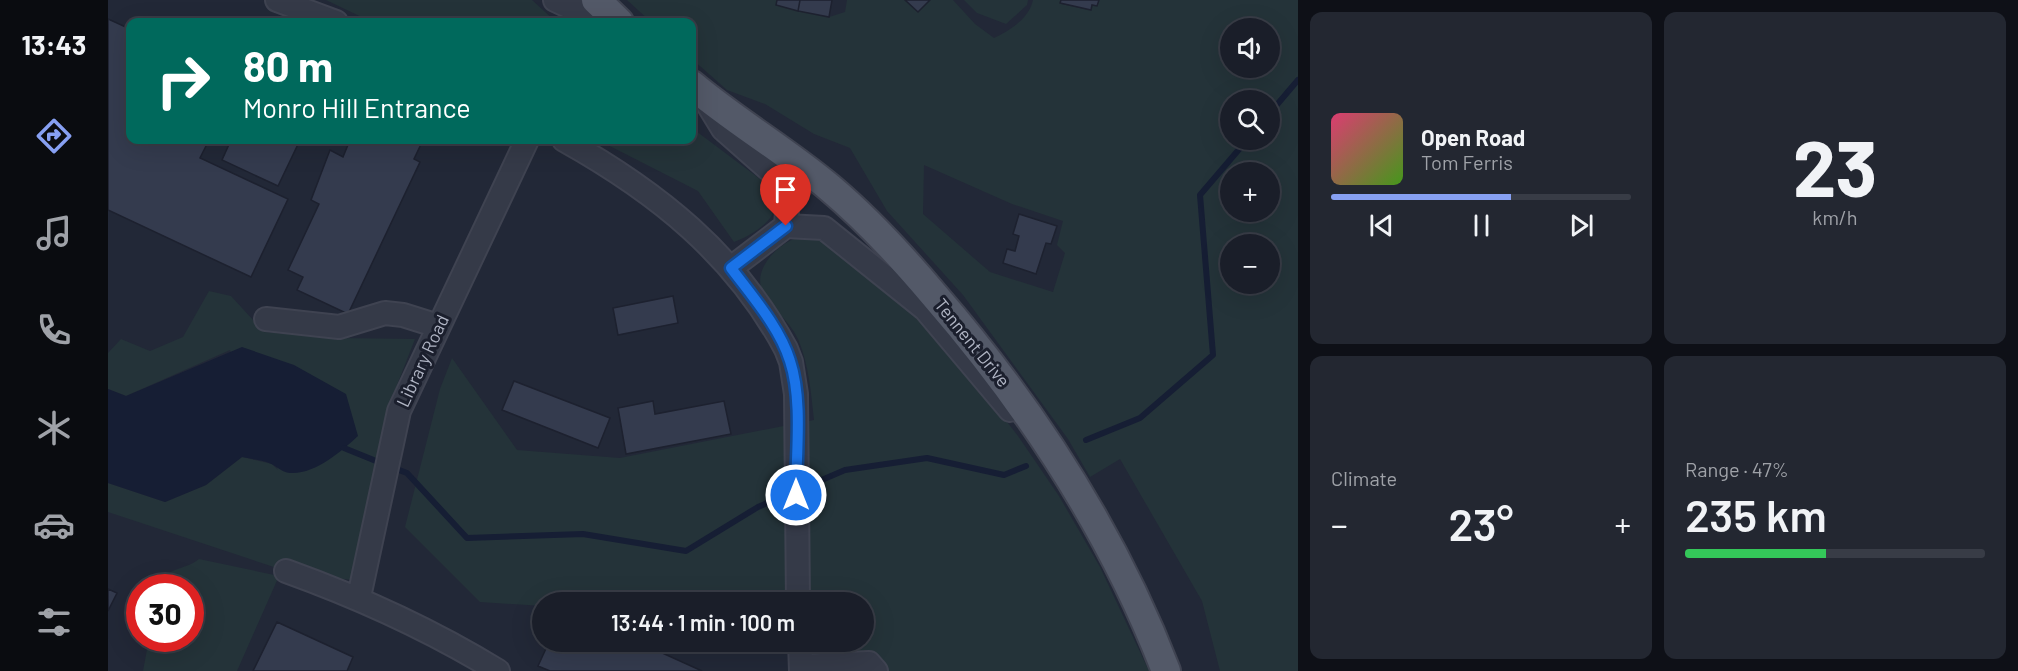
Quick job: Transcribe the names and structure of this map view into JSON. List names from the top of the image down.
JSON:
{
  "streets": {
    "main road": ["Tennent Drive"],
    "street": ["Library Road"]
  },
  "page": {
    "tabs": "13:43",
    "tile": [
      ["23", "km/h"],
      "Climate",
      ["Range · 47%", "235 km"]
    ],
    "map_buttons": ["+", "−"],
    "turn": ["80 m", "Monro Hill Entrance"],
    "song": ["Open Road", "Tom Ferris"],
    "heat": ["−", "23°", "+"],
    "limit": "30",
    "trip": "13:44 · 1 min · 100 m"
  }
}
